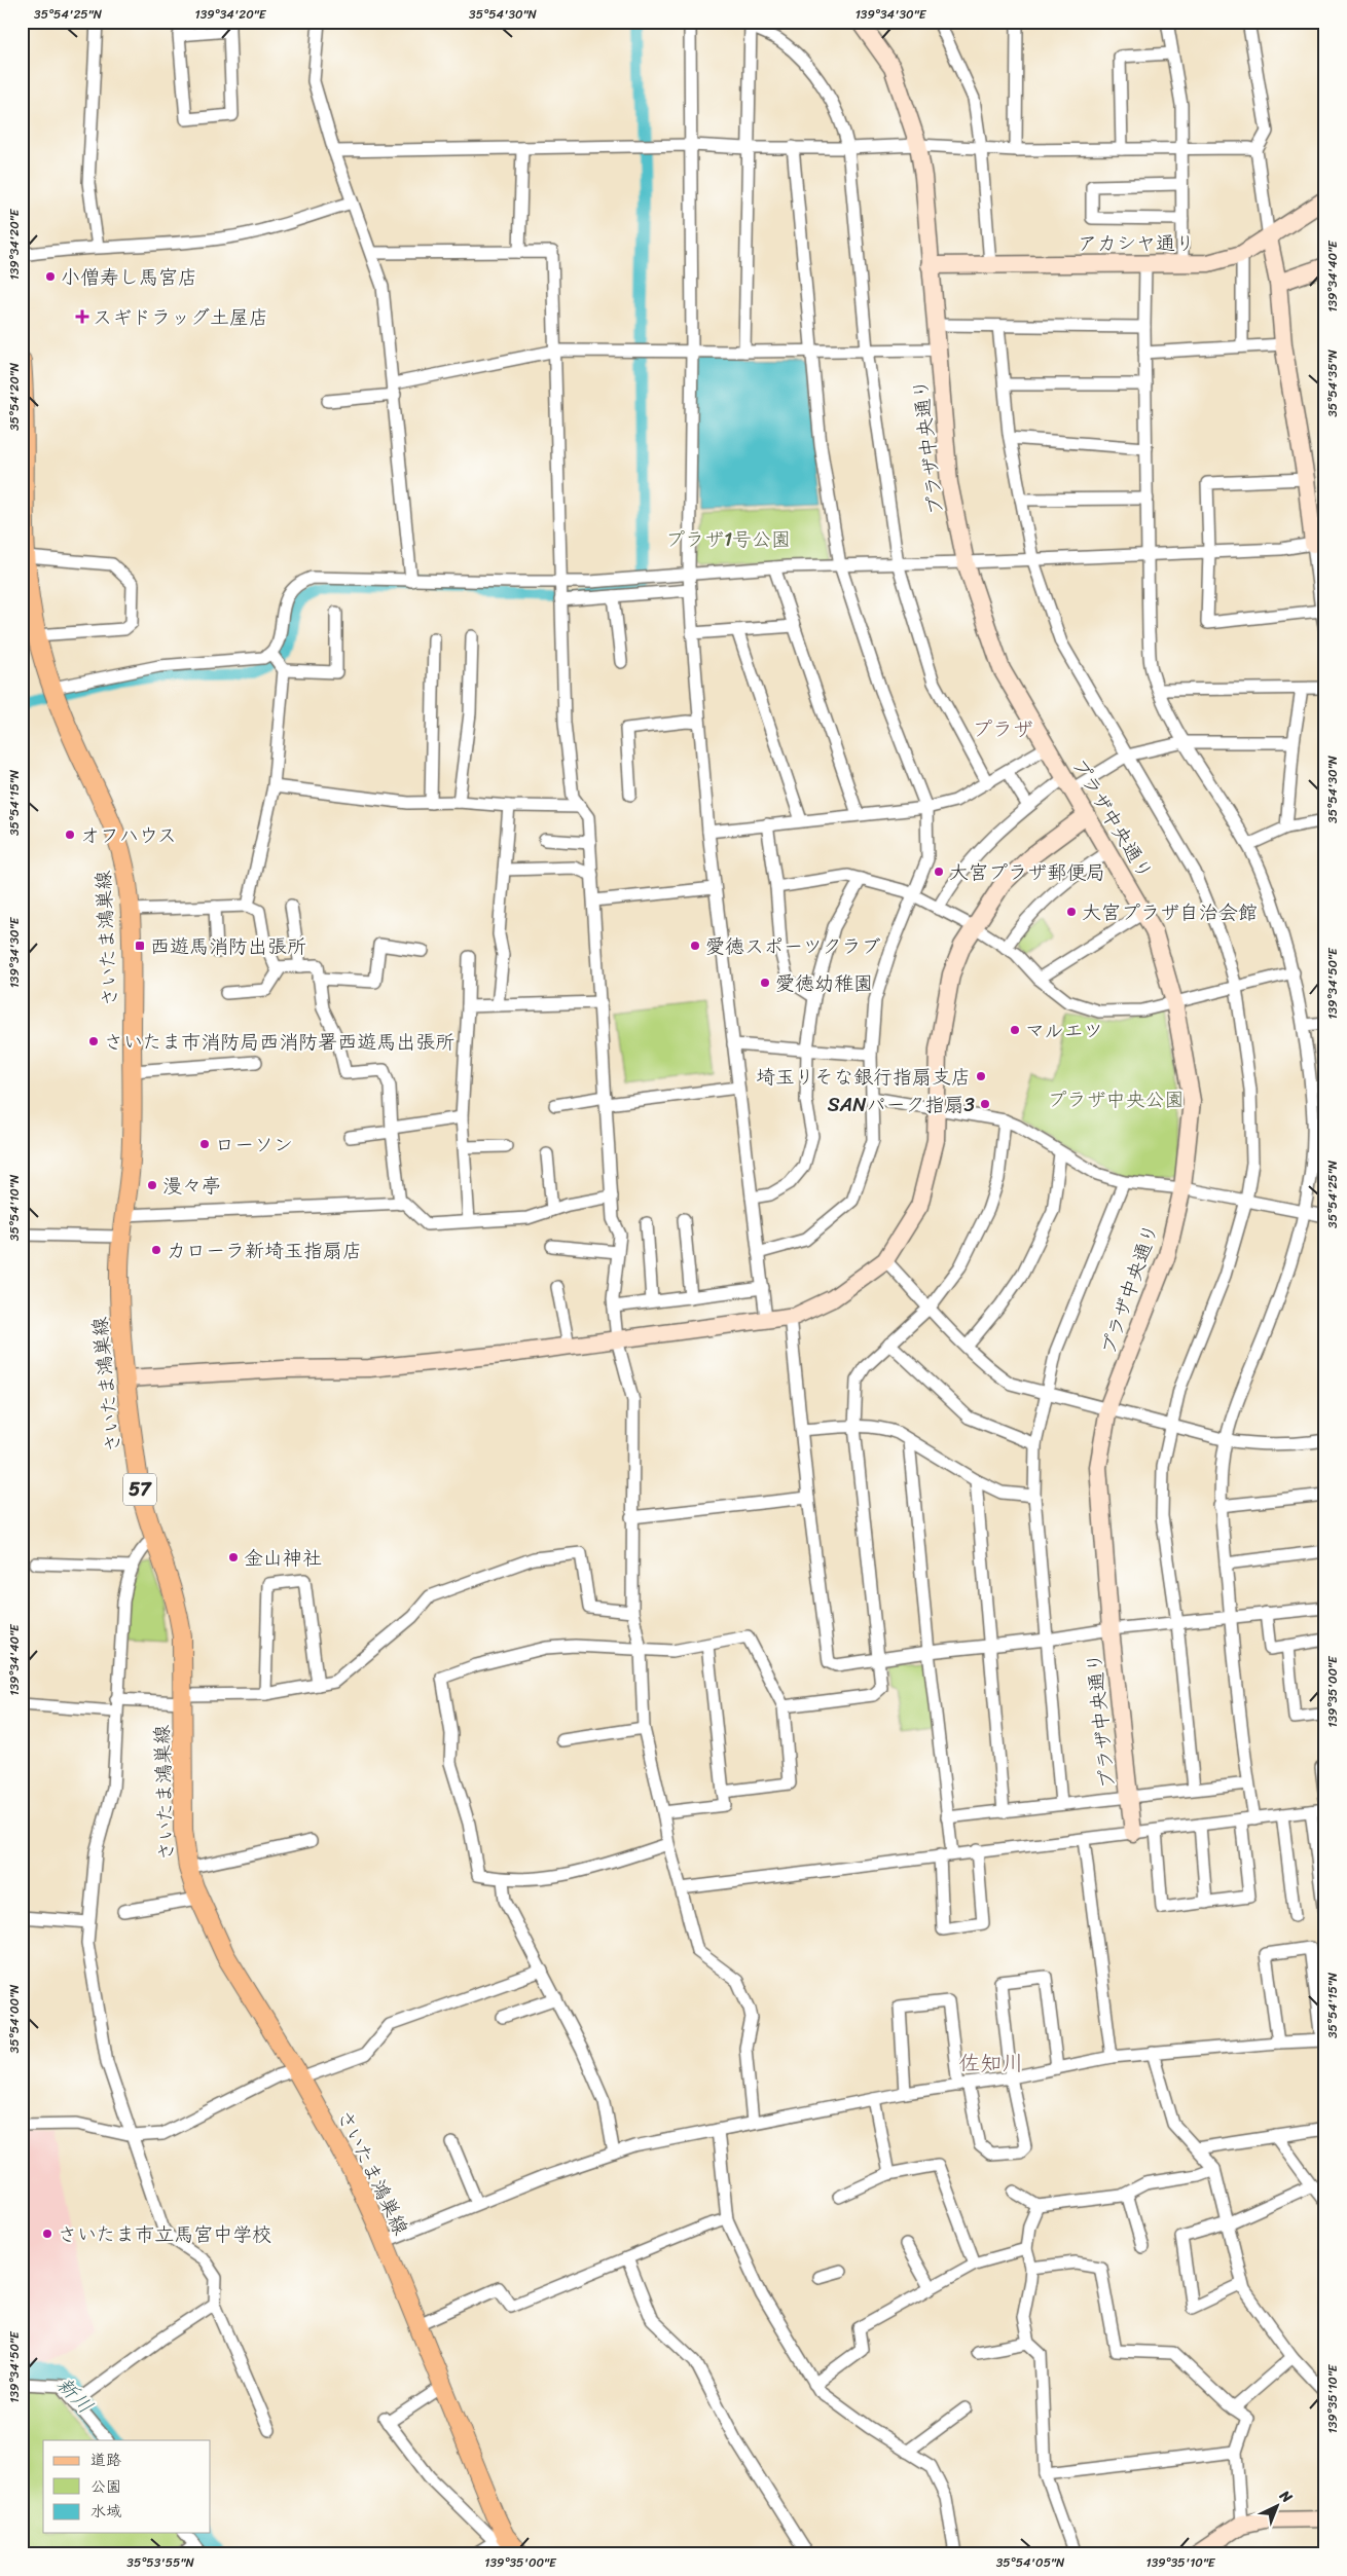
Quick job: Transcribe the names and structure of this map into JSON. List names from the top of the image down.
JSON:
{
  "streets": {
    "main road": ["さいたま鴻巣線", "57"],
    "street": ["アカシヤ通り", "プラザ中央通り"]
  },
  "crossings": [
    ["アカシヤ通り", "プラザ中央通り"]
  ],
  "districts": ["プラザ", "佐知川"],
  "water": ["新川"],
  "parks": ["プラザ1号公園", "プラザ中央公園"],
  "places": {
    "other": [
      "小僧寿し馬宮店",
      "オフハウス",
      "大宮プラザ郵便局",
      "大宮プラザ自治会館",
      "愛徳スポーツクラブ",
      "愛徳幼稚園",
      "マルエツ",
      "さいたま市消防局西消防署西遊馬出張所",
      "埼玉りそな銀行指扇支店",
      "SANパーク指扇3",
      "ローソン",
      "漫々亭",
      "カローラ新埼玉指扇店",
      "金山神社",
      "さいたま市立馬宮中学校"
    ],
    "health": ["スギドラッグ土屋店"],
    "transit": ["西遊馬消防出張所"]
  },
  "legend": ["道路", "公園", "水域"],
  "north": "top right",
  "coordinates": [
    "35°54'25\"N",
    "139°34'20\"E",
    "35°54'30\"N",
    "139°34'30\"E",
    "139°34'40\"E",
    "35°54'35\"N",
    "35°54'20\"N",
    "35°54'15\"N",
    "139°34'50\"E",
    "35°54'10\"N",
    "139°35'00\"E",
    "35°54'00\"N",
    "139°35'10\"E",
    "35°53'55\"N",
    "35°54'05\"N"
  ]
}
